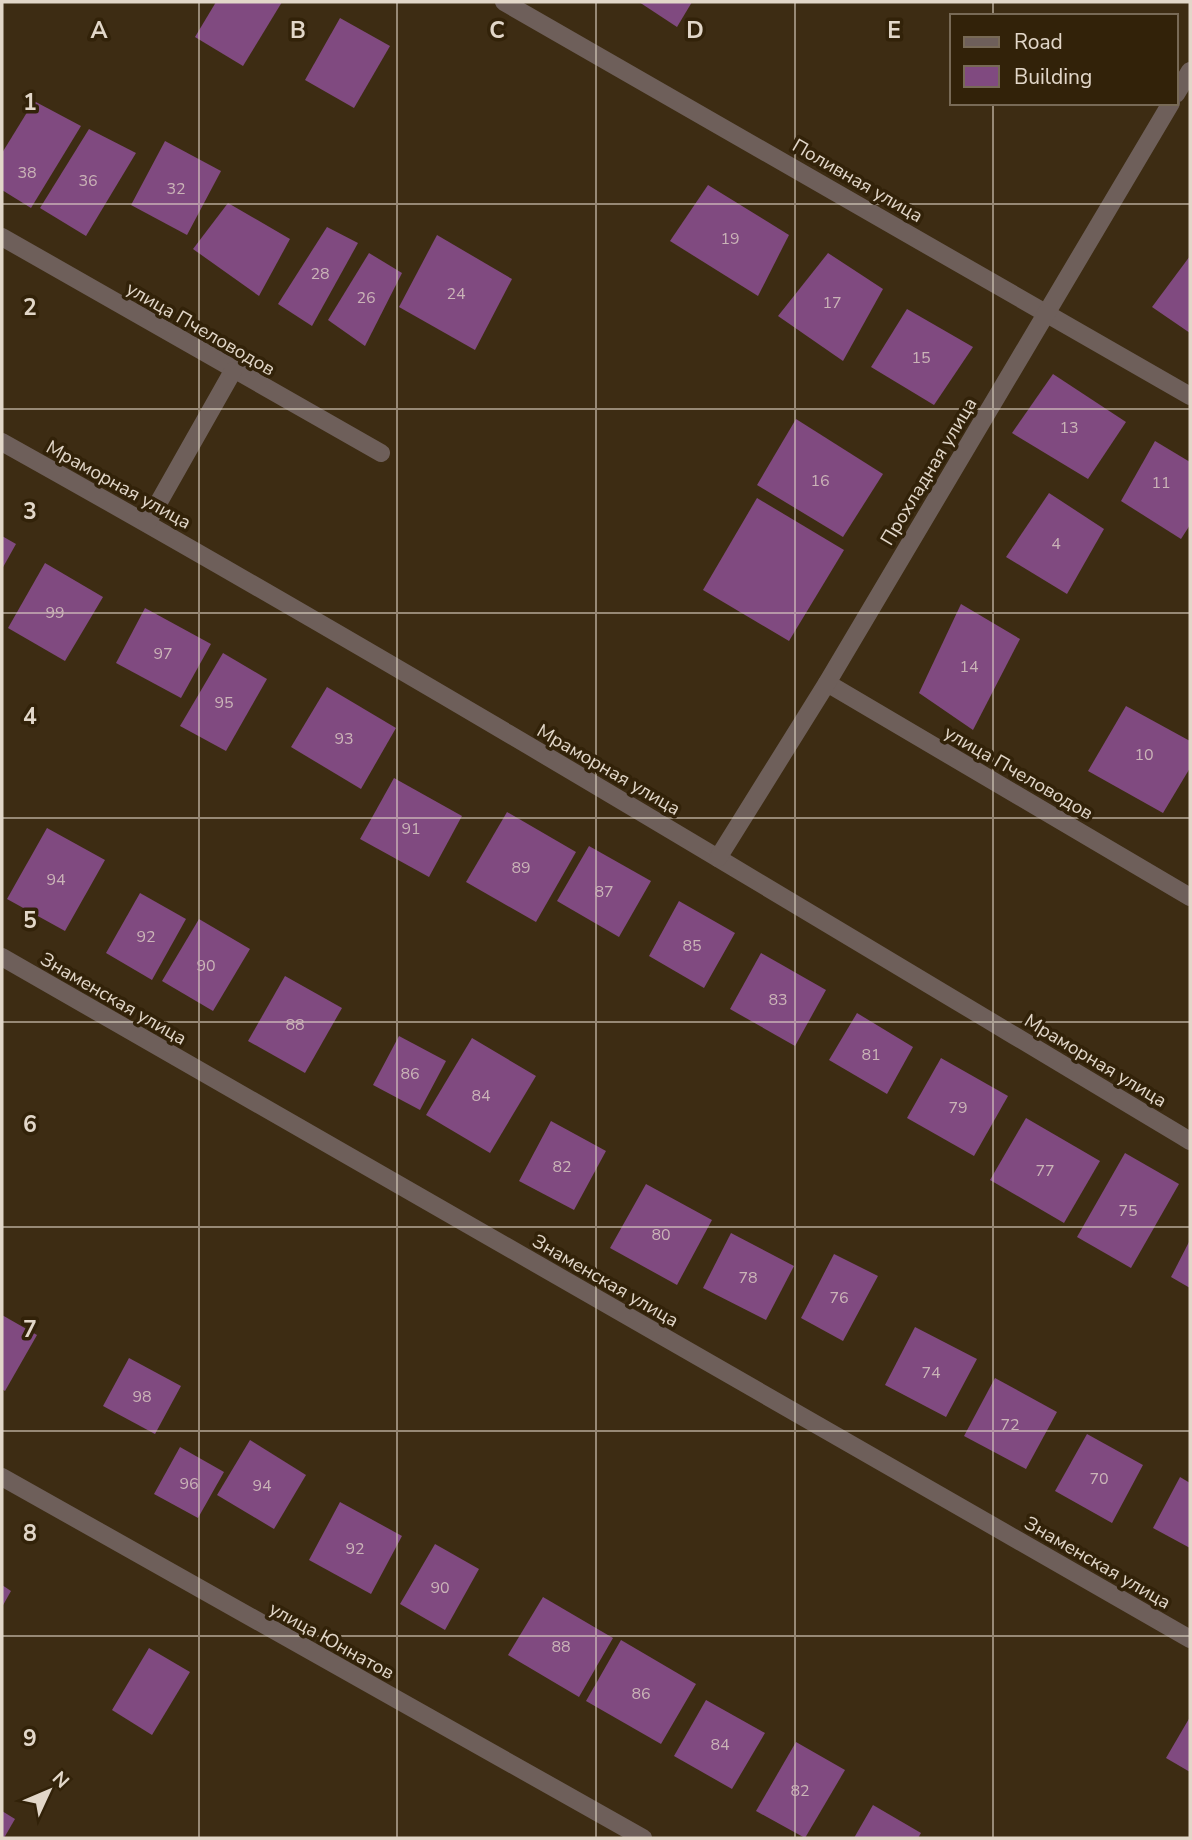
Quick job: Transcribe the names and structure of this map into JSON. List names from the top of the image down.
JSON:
{
  "streets": {
    "street": [
      "Поливная улица",
      "улица Пчеловодов",
      "Прохладная улица",
      "Мраморная улица",
      "Знаменская улица",
      "улица Юннатов"
    ]
  },
  "crossings": [
    ["Поливная улица", "Прохладная улица"],
    ["улица Пчеловодов", "Прохладная улица"],
    ["Прохладная улица", "Мраморная улица"]
  ],
  "house_numbers": [
    "38",
    "36",
    "32",
    "19",
    "28",
    "24",
    "26",
    "17",
    "15",
    "13",
    "16",
    "11",
    "4",
    "99",
    "97",
    "14",
    "95",
    "93",
    "10",
    "91",
    "89",
    "94",
    "87",
    "92",
    "85",
    "90",
    "83",
    "88",
    "81",
    "86",
    "84",
    "79",
    "82",
    "77",
    "75",
    "80",
    "78",
    "76",
    "74",
    "98",
    "72",
    "70",
    "96",
    "94",
    "92",
    "90",
    "88",
    "86",
    "84",
    "82"
  ],
  "legend": ["Road", "Building"],
  "north": "top right",
  "grid": {
    "columns": [
      "A",
      "B",
      "C",
      "D",
      "E"
    ],
    "rows": [
      "1",
      "2",
      "3",
      "4",
      "5",
      "6",
      "7",
      "8",
      "9"
    ]
  }
}
